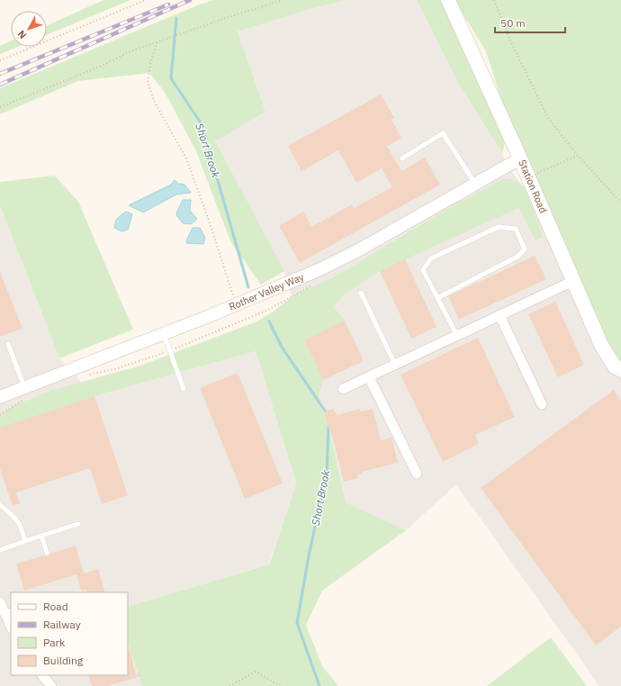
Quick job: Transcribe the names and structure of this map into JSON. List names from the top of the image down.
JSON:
{
  "streets": {
    "main road": ["Station Road"],
    "street": ["Rother Valley Way"]
  },
  "crossings": [
    ["Station Road", "Rother Valley Way"]
  ],
  "water": ["Short Brook"],
  "legend": [
    "Road",
    "Railway",
    "Park",
    "Building"
  ],
  "scale_bar": "50 m",
  "north": "bottom left"
}
